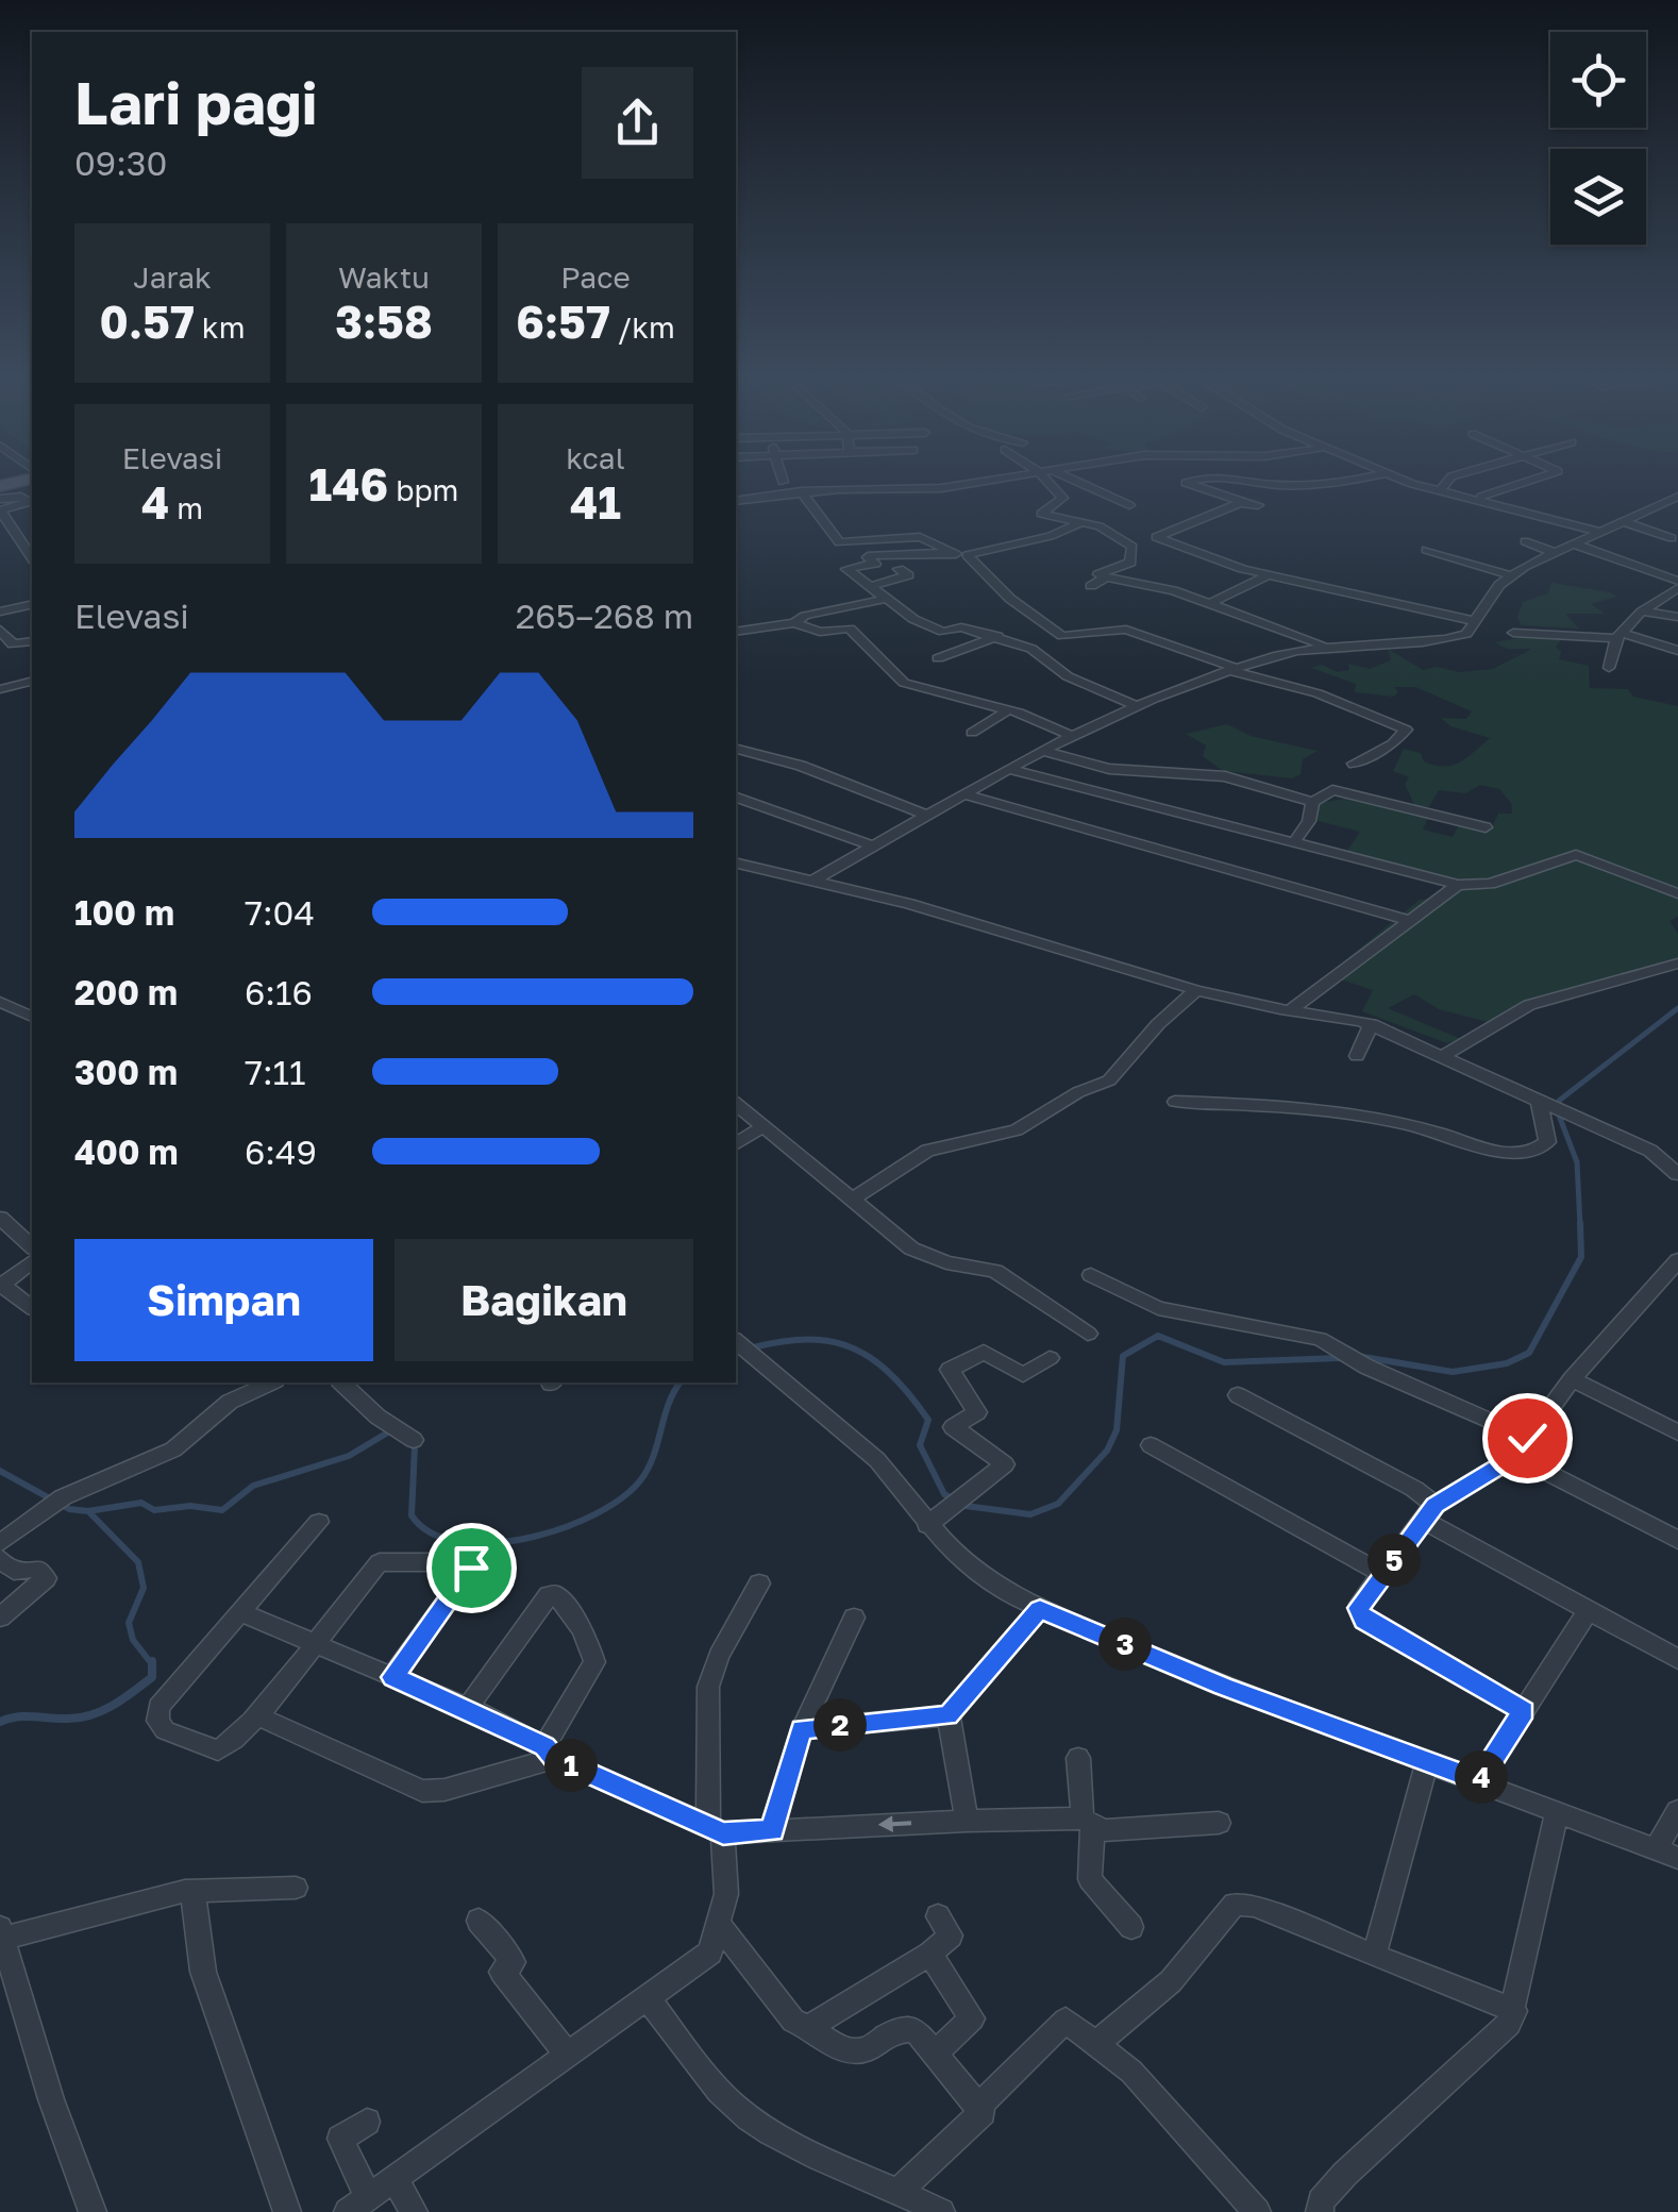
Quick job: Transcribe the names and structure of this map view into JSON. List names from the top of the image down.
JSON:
{
  "page": {
    "heading": ["Lari pagi", "09:30"],
    "stats": [
      ["Jarak", "0.57 km"],
      ["Waktu", "3:58"],
      ["Pace", "6:57 /km"],
      ["Elevasi", "4 m"],
      ["146 bpm"],
      ["kcal", "41"]
    ],
    "chart": ["Elevasi", "265–268 m"],
    "list": [
      {
        "name": "100 m",
        "note": "7:04"
      },
      {
        "name": "200 m",
        "note": "6:16"
      },
      {
        "name": "300 m",
        "note": "7:11"
      },
      {
        "name": "400 m",
        "note": "6:49"
      }
    ],
    "buttons": ["Simpan", "Bagikan"],
    "pins": [
      "5",
      "3",
      "2",
      "1",
      "4"
    ]
  }
}
